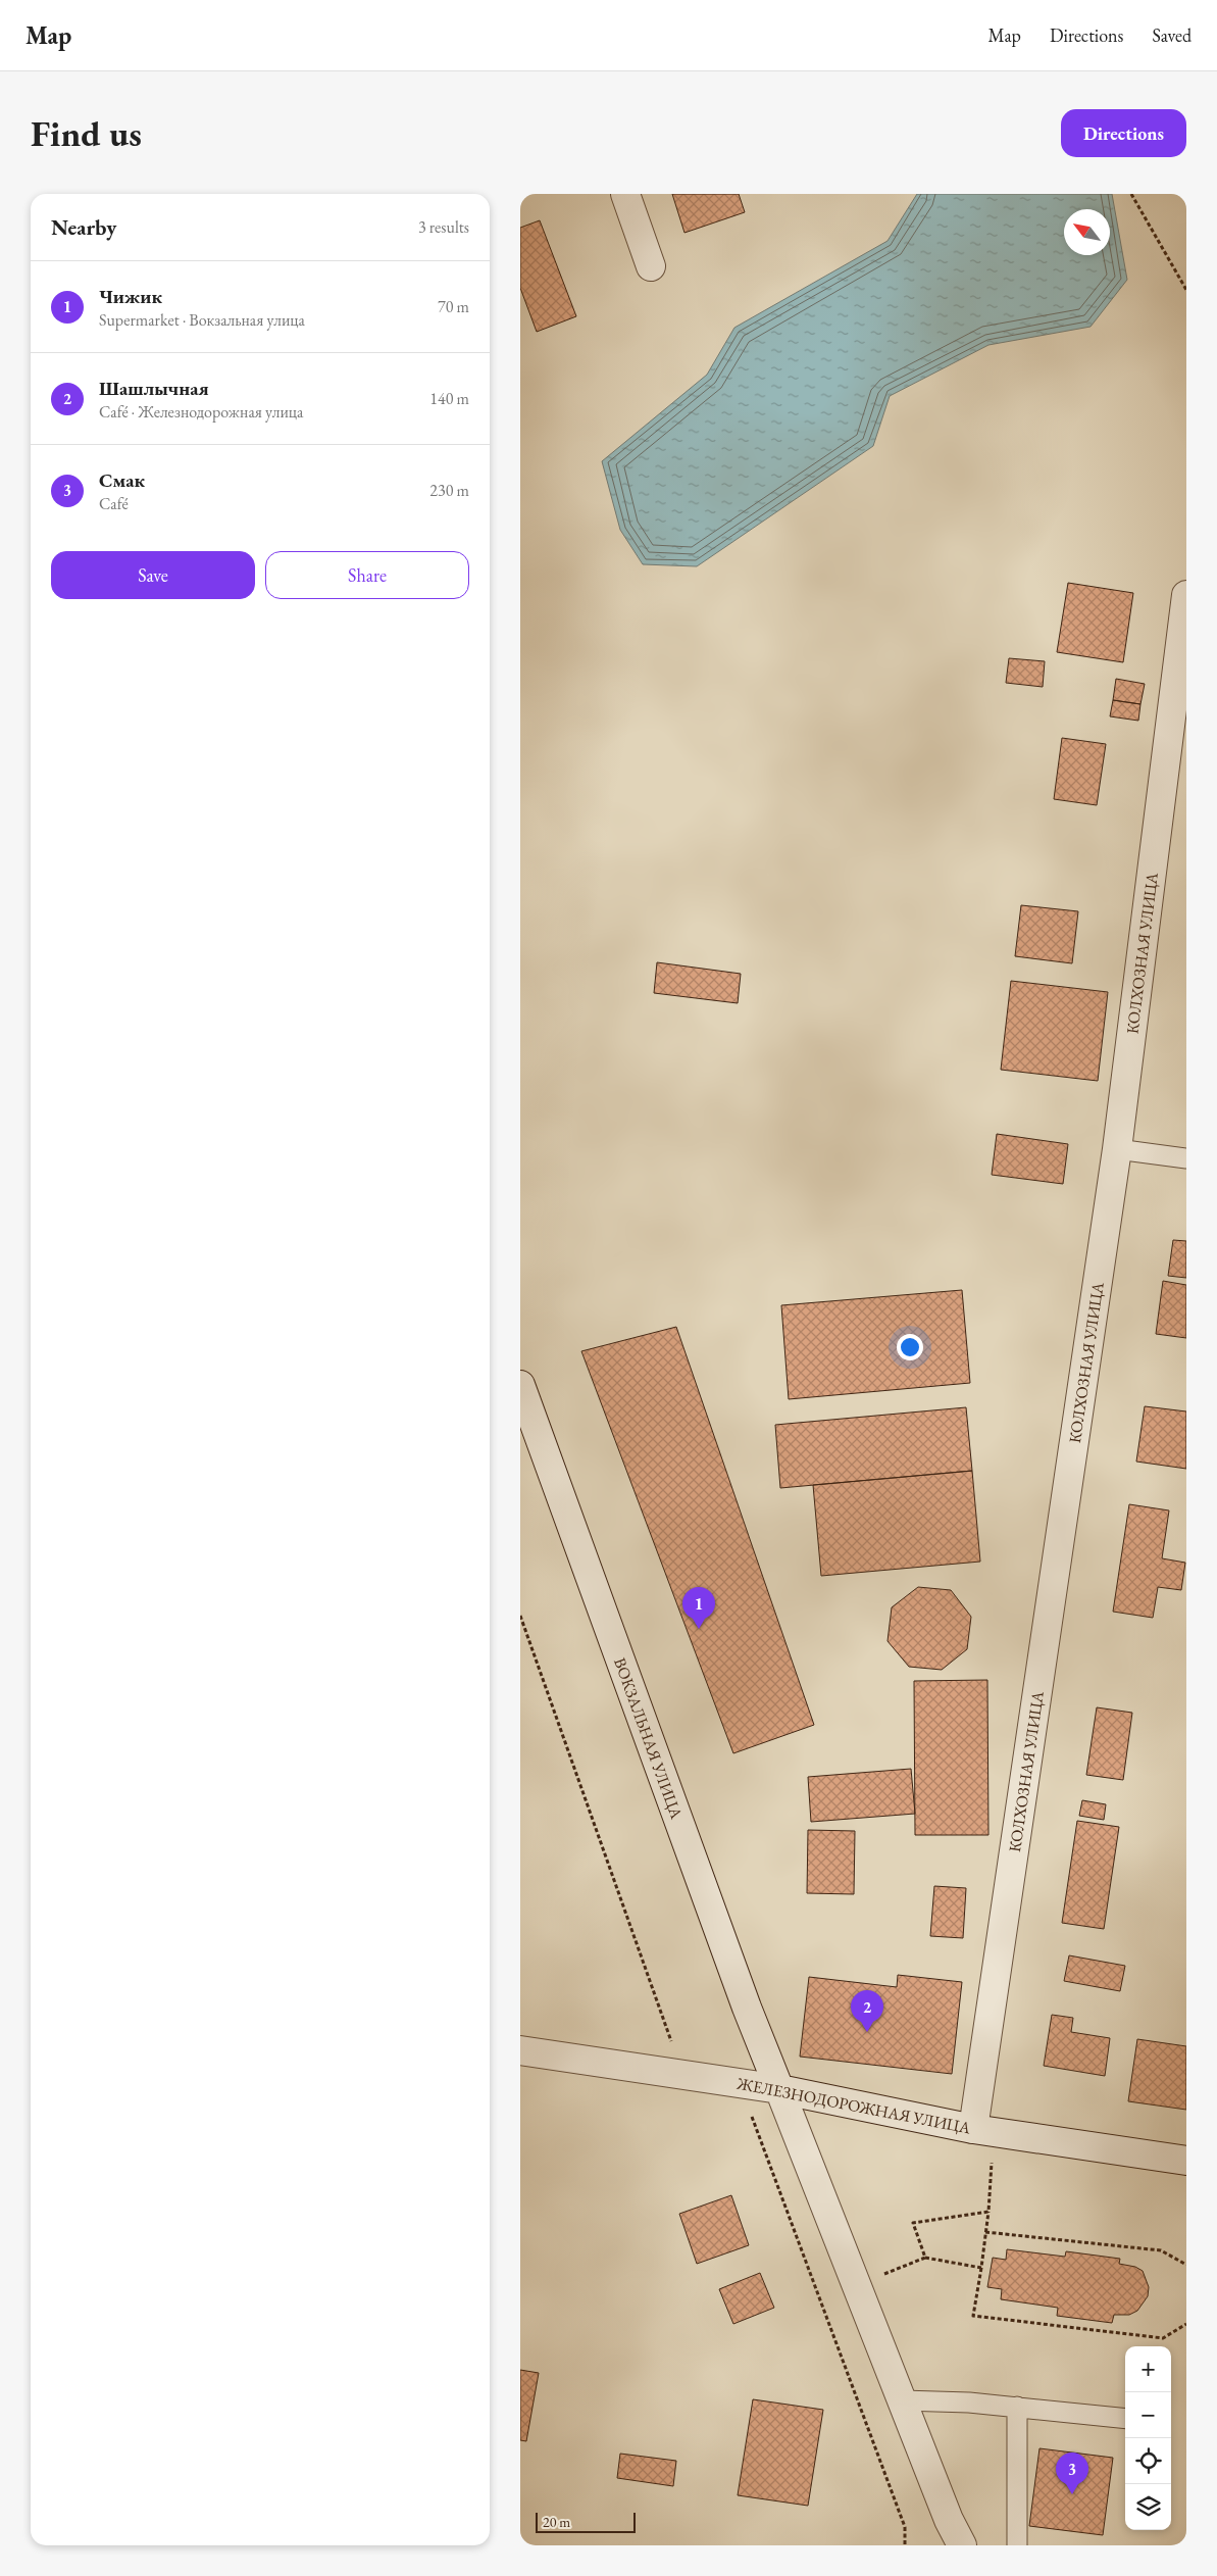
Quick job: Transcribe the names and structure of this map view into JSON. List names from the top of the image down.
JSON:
{
  "streets": {
    "street": ["КОЛХОЗНАЯ УЛИЦА", "ВОКЗАЛЬНАЯ УЛИЦА", "ЖЕЛЕЗНОДОРОЖНАЯ УЛИЦА"]
  },
  "crossings": [
    ["КОЛХОЗНАЯ УЛИЦА", "ЖЕЛЕЗНОДОРОЖНАЯ УЛИЦА"],
    ["ВОКЗАЛЬНАЯ УЛИЦА", "ЖЕЛЕЗНОДОРОЖНАЯ УЛИЦА"]
  ],
  "scale_bar": "20 m",
  "north": "top left",
  "page": {
    "header": "Map",
    "nav": ["Map", "Directions", "Saved"],
    "buttons": [
      "Directions",
      ["Save", "Share"]
    ],
    "title": "Find us",
    "heading": ["Nearby", "3 results"],
    "list": [
      {
        "mark": "1",
        "name": "Чижик",
        "note": "Supermarket · Вокзальная улица",
        "value": "70 m"
      },
      {
        "mark": "2",
        "name": "Шашлычная",
        "note": "Café · Железнодорожная улица",
        "value": "140 m"
      },
      {
        "mark": "3",
        "name": "Смак",
        "note": "Café",
        "value": "230 m"
      }
    ],
    "pins": ["1", "2", "3"],
    "map_buttons": ["+", "−"],
    "scale": "20 m"
  }
}
